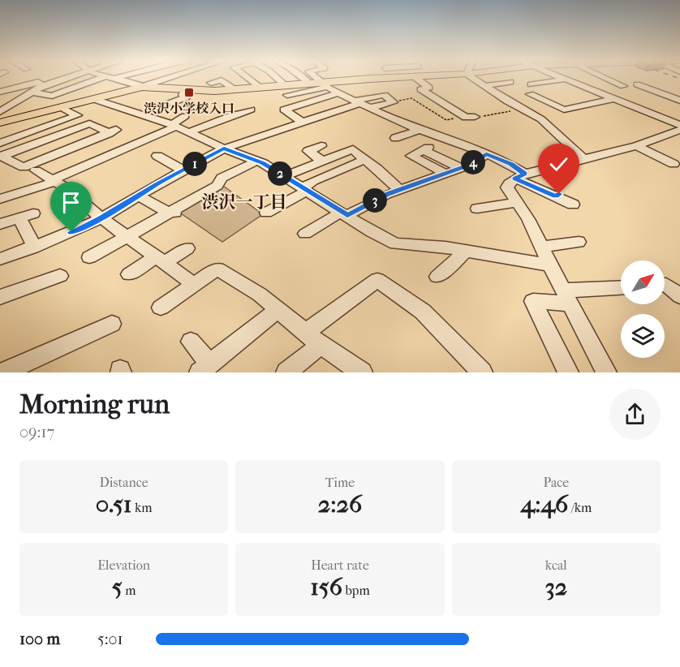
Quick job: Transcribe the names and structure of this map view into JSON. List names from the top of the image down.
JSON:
{
  "districts": ["渋沢一丁目"],
  "places": {
    "transit": ["渋沢小学校入口"]
  },
  "north": "top right",
  "page": {
    "pins": [
      "4",
      "1",
      "2",
      "3"
    ],
    "heading": ["Morning run", "09:17"],
    "stats": [
      ["Distance", "0.51 km"],
      ["Time", "2:26"],
      ["Pace", "4:46 /km"],
      ["Elevation", "5 m"],
      ["Heart rate", "156 bpm"],
      ["kcal", "32"]
    ],
    "list": [
      {
        "name": "100 m",
        "note": "5:01"
      }
    ]
  }
}
